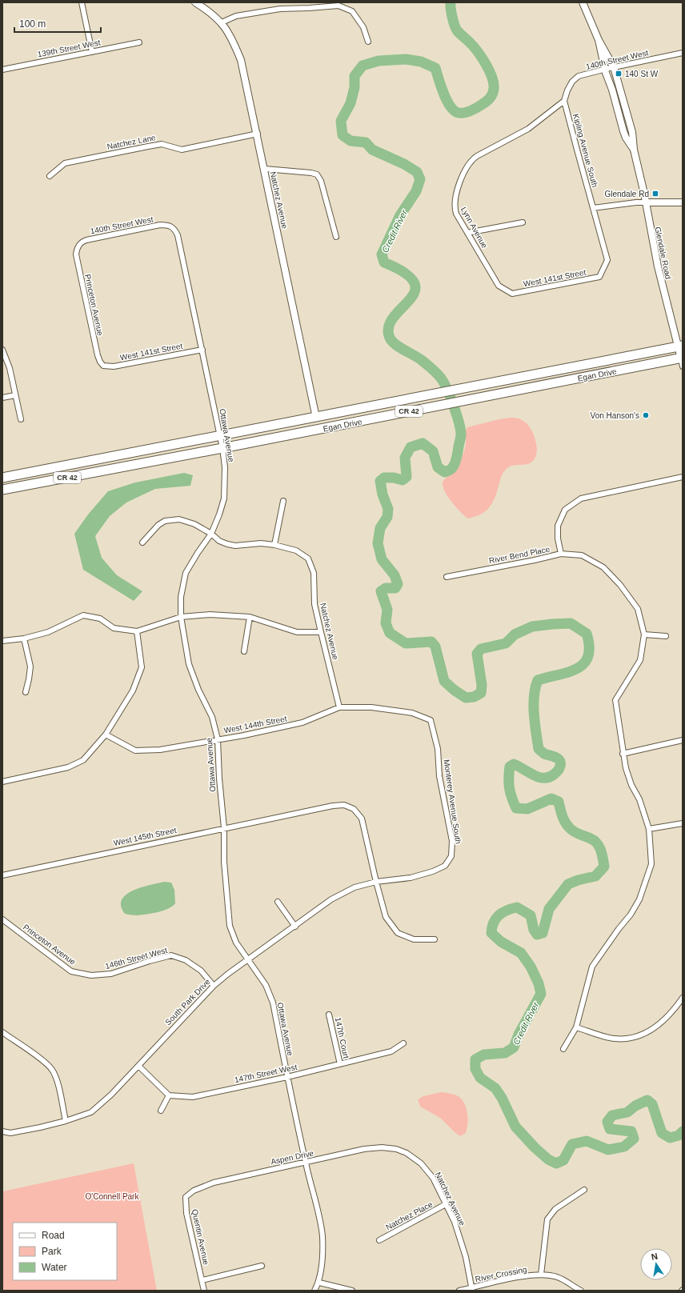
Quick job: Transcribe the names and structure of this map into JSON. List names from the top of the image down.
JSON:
{
  "streets": {
    "highway": ["Egan Drive", "CR 42"],
    "main road": ["Natchez Avenue", "Glendale Road"],
    "street": [
      "139th Street West",
      "140th Street West",
      "Natchez Lane",
      "Kipling Avenue South",
      "Lynn Avenue",
      "West 141st Street",
      "Princeton Avenue",
      "Ottawa Avenue",
      "River Bend Place",
      "West 144th Street",
      "Monterey Avenue South",
      "West 145th Street",
      "146th Street West",
      "South Park Drive",
      "147th Court",
      "147th Street West",
      "Aspen Drive",
      "Natchez Place",
      "Quentin Avenue",
      "River Crossing"
    ]
  },
  "crossings": [
    ["140th Street West", "Kipling Avenue South"],
    ["140th Street West", "Lynn Avenue"],
    ["140th Street West", "Glendale Road"],
    ["140th Street West", "Princeton Avenue"],
    ["140th Street West", "Ottawa Avenue"],
    ["Natchez Lane", "Natchez Avenue"],
    ["Kipling Avenue South", "Lynn Avenue"],
    ["Kipling Avenue South", "West 141st Street"],
    ["Natchez Avenue", "Egan Drive"],
    ["Natchez Avenue", "West 144th Street"],
    ["Natchez Avenue", "Aspen Drive"],
    ["Natchez Avenue", "Natchez Place"],
    ["Natchez Avenue", "River Crossing"],
    ["Lynn Avenue", "West 141st Street"],
    ["Glendale Road", "Egan Drive"],
    ["West 141st Street", "Princeton Avenue"],
    ["West 141st Street", "Ottawa Avenue"],
    ["Princeton Avenue", "146th Street West"],
    ["Egan Drive", "Ottawa Avenue"],
    ["Ottawa Avenue", "West 144th Street"],
    ["Ottawa Avenue", "West 145th Street"],
    ["Ottawa Avenue", "South Park Drive"],
    ["Ottawa Avenue", "147th Street West"],
    ["Ottawa Avenue", "Aspen Drive"],
    ["West 144th Street", "Monterey Avenue South"],
    ["Monterey Avenue South", "South Park Drive"],
    ["West 145th Street", "South Park Drive"],
    ["146th Street West", "South Park Drive"],
    ["147th Court", "147th Street West"],
    ["Aspen Drive", "Quentin Avenue"]
  ],
  "water": ["Credit River"],
  "parks": ["O'Connell Park"],
  "places": {
    "transit": ["140 St W", "Glendale Rd"],
    "other": ["Von Hanson's"]
  },
  "legend": ["Road", "Park", "Water"],
  "scale_bar": "100 m",
  "north": "top"
}
